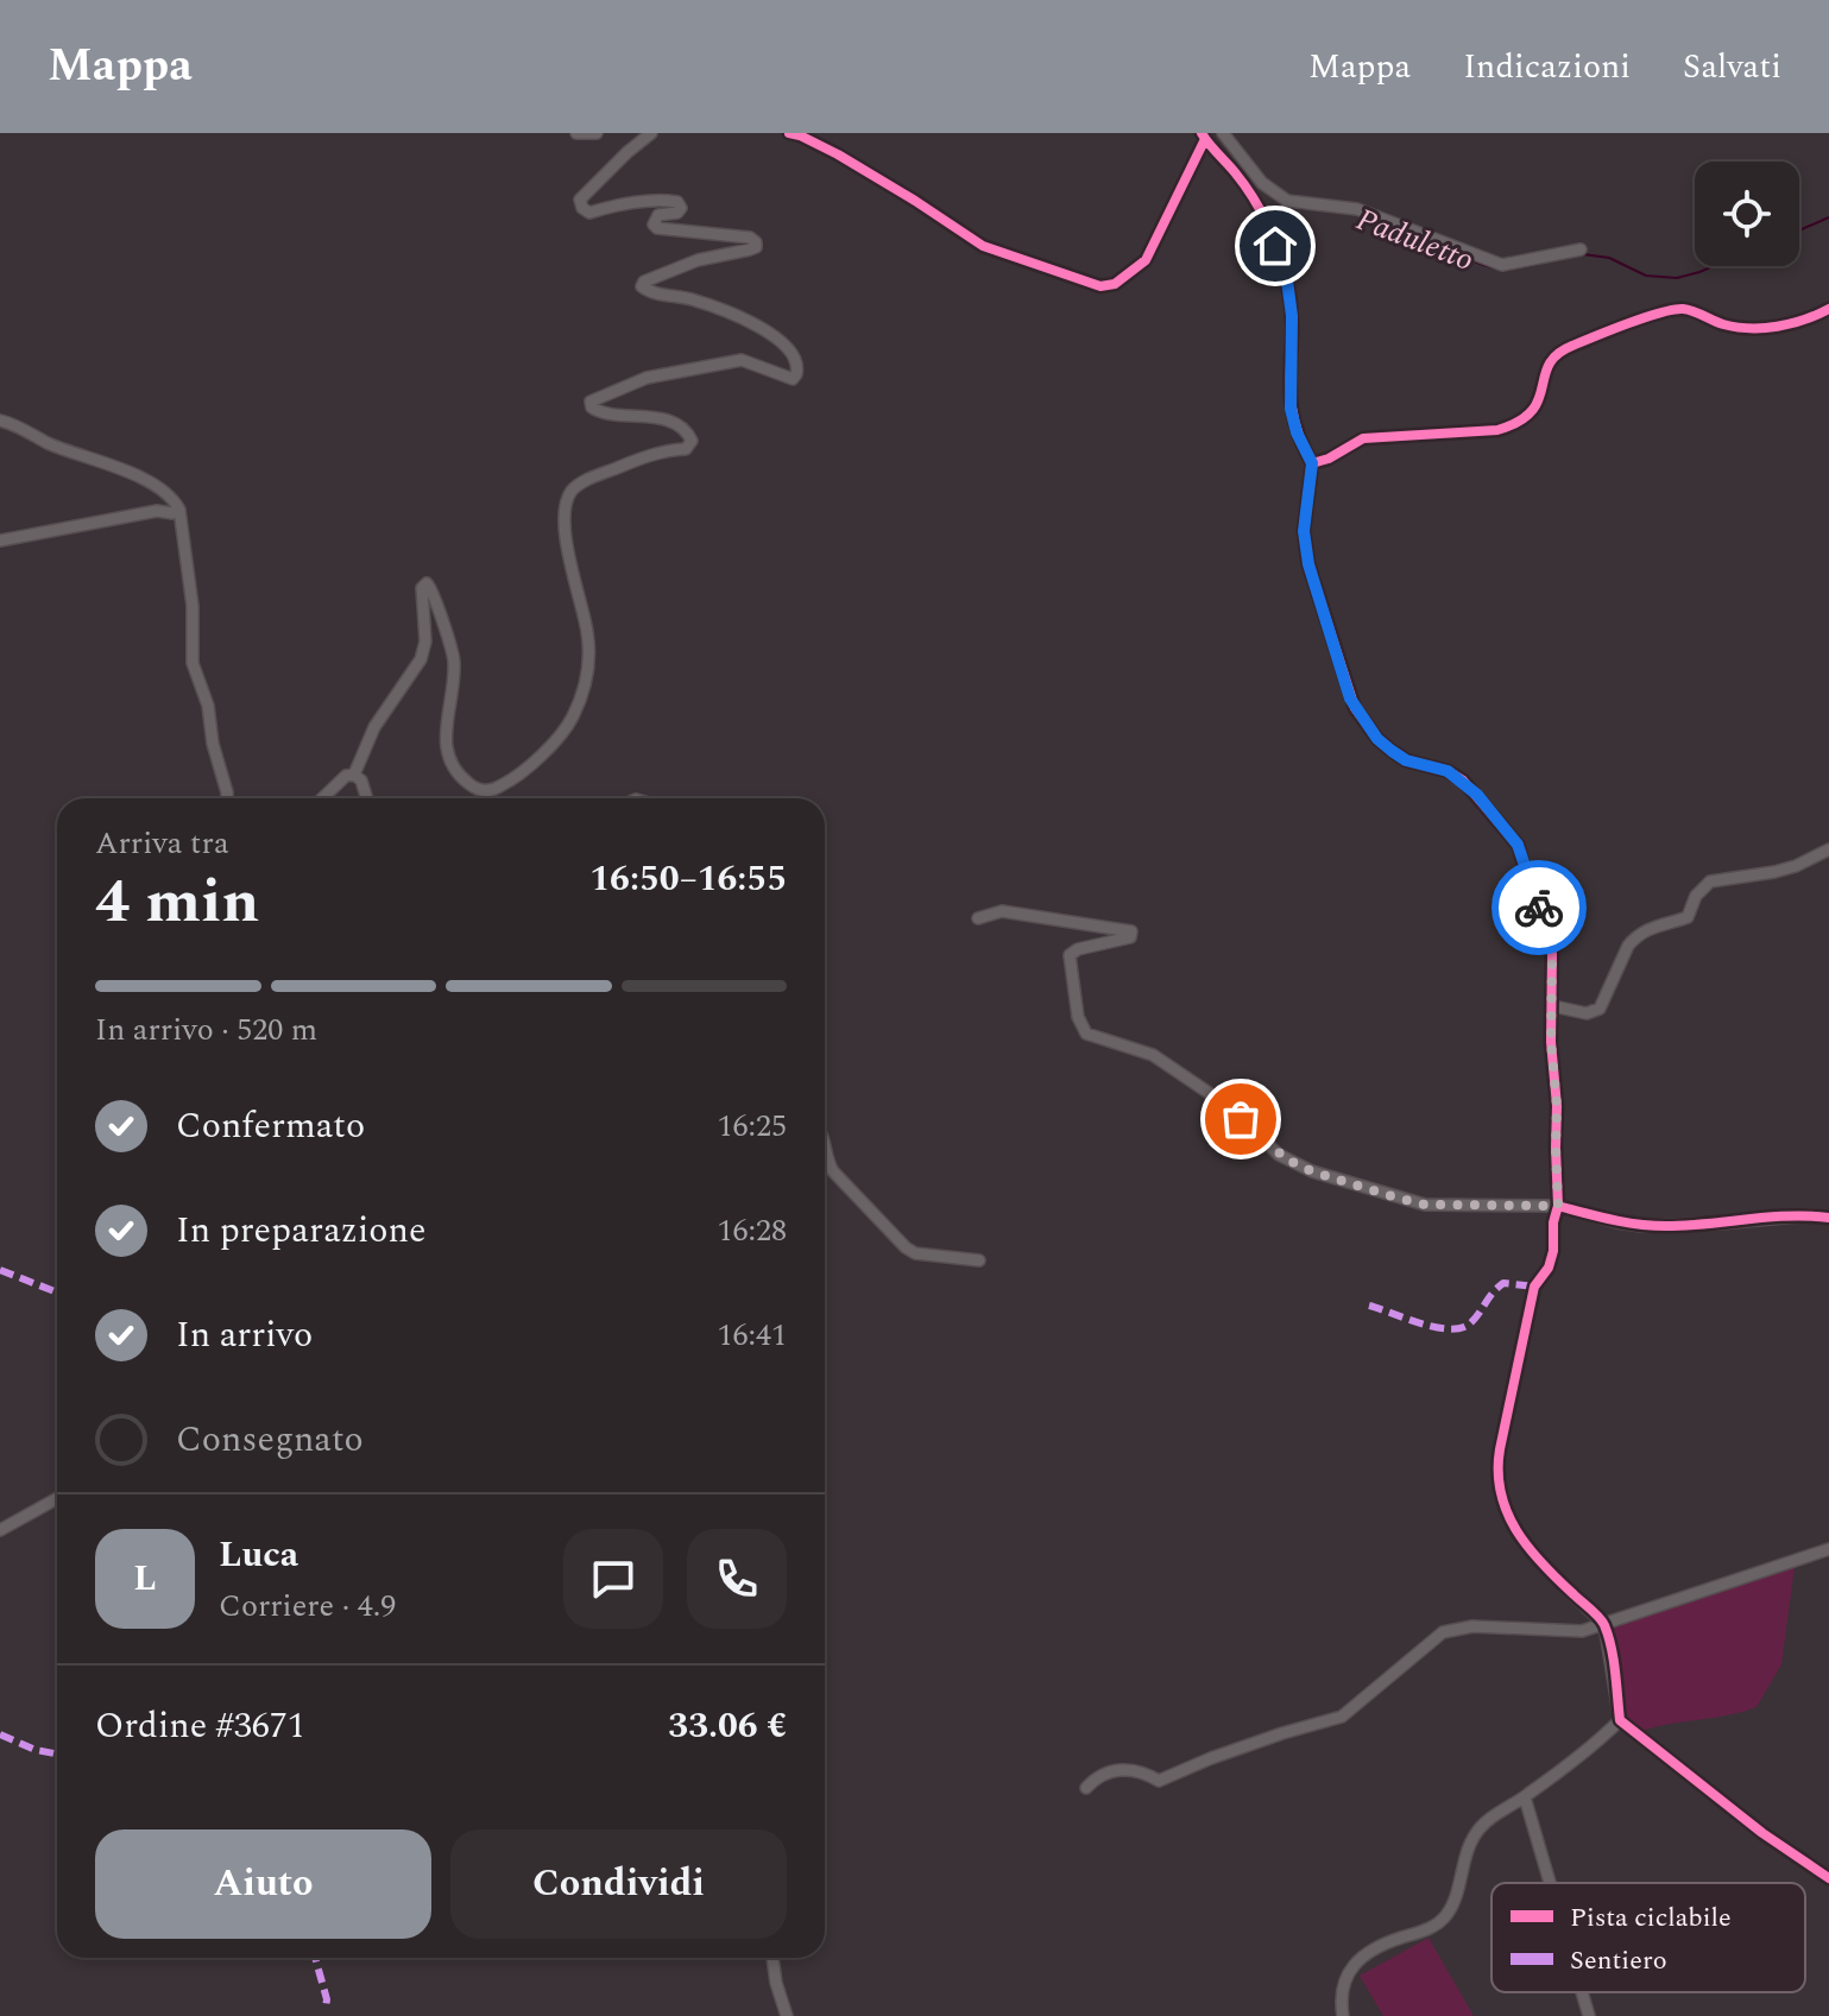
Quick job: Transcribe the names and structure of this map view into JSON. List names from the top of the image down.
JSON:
{
  "water": ["Paduletto"],
  "legend": ["Pista ciclabile", "Sentiero"],
  "page": {
    "header": "Mappa",
    "nav": ["Mappa", "Indicazioni", "Salvati"],
    "heading": ["4 min", "Arriva tra", "16:50–16:55"],
    "panel": [
      "Luca",
      "Corriere · 4.9",
      "Ordine #3671",
      "33.06 €"
    ],
    "bar": "In arrivo · 520 m",
    "list": [
      ["Confermato", "16:25"],
      ["In preparazione", "16:28"],
      ["In arrivo", "16:41"],
      "Consegnato"
    ],
    "round": "L",
    "buttons": ["Aiuto", "Condividi"]
  }
}
